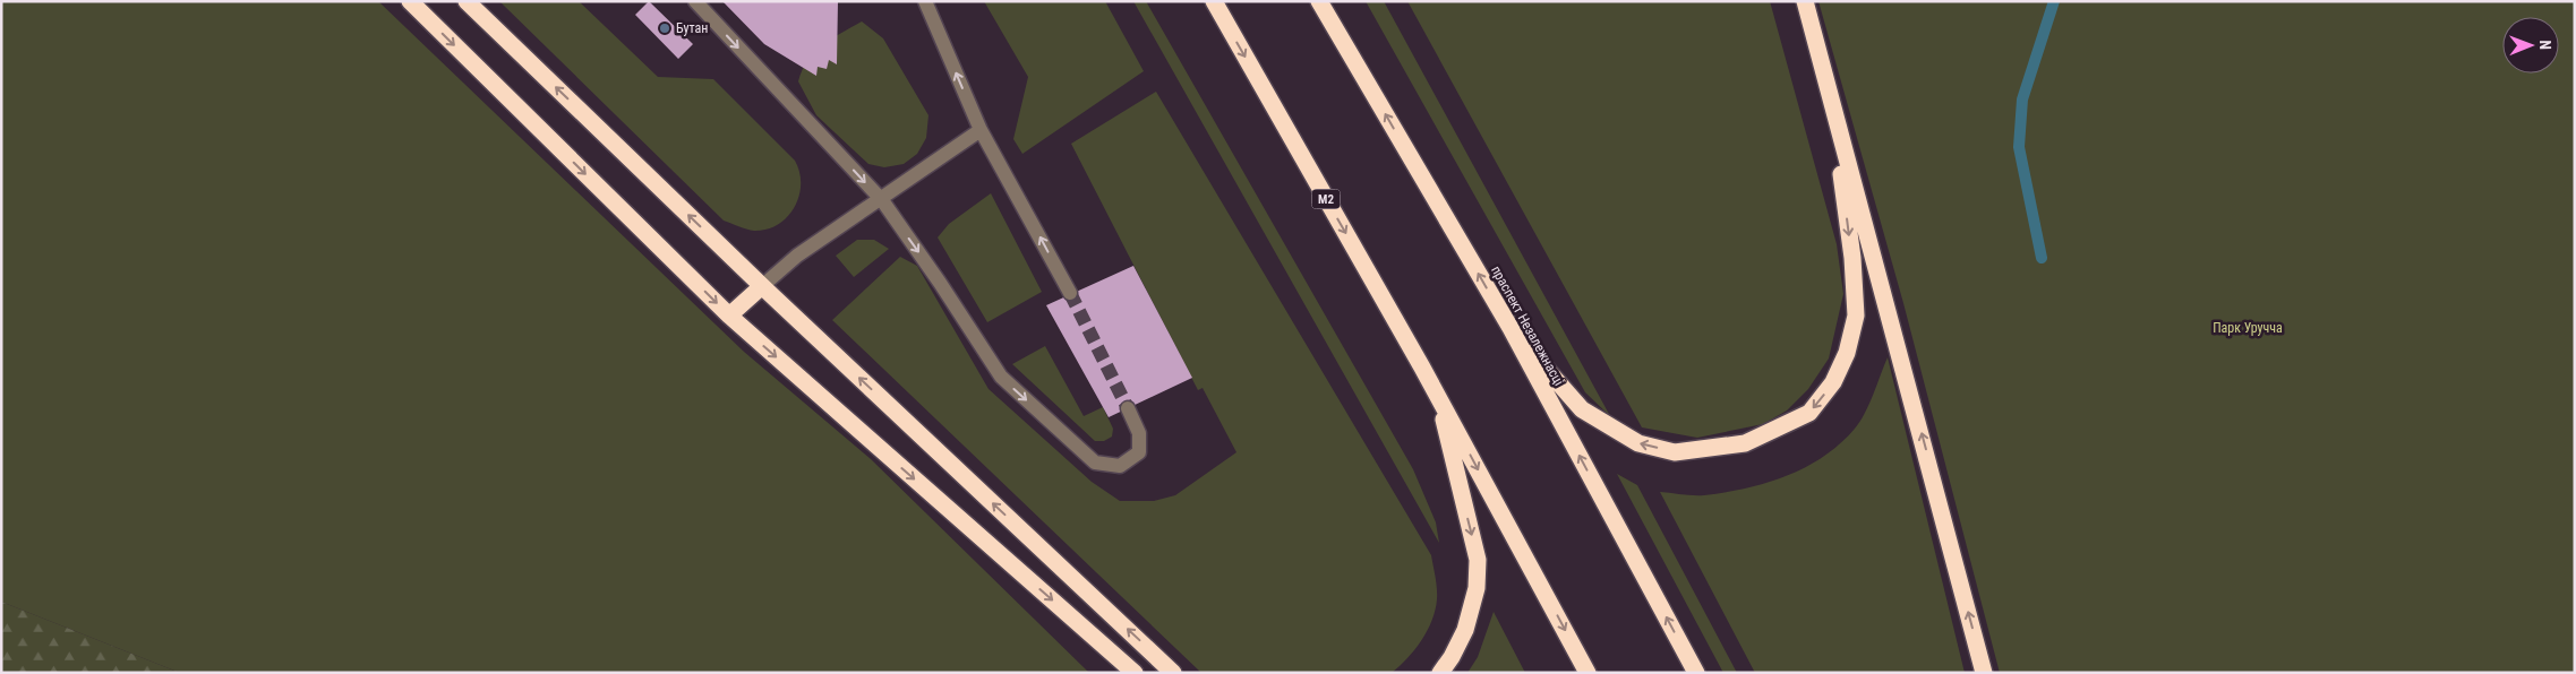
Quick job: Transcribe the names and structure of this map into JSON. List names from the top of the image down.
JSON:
{
  "streets": {
    "highway": ["М2", "праспект Незалежнасці"]
  },
  "parks": ["Парк Уручча"],
  "places": ["Бутан"],
  "north": "right"
}
